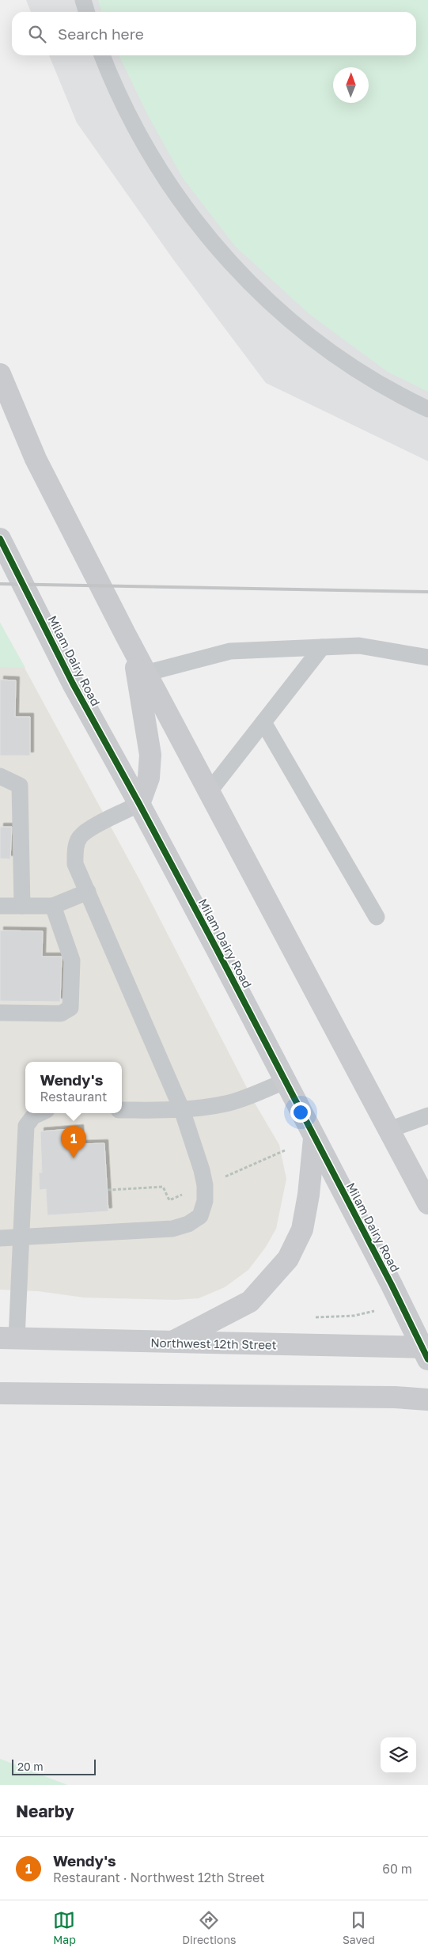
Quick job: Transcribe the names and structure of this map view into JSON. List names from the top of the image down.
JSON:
{
  "streets": {
    "main road": ["Milam Dairy Road", "Northwest 12th Street"]
  },
  "crossings": [
    ["Milam Dairy Road", "Northwest 12th Street"]
  ],
  "scale_bar": "20 m",
  "north": "top",
  "page": {
    "search": "Search here",
    "popup": ["Wendy's", "Restaurant"],
    "pins": "1",
    "scale": "20 m",
    "heading": "Nearby",
    "list": [
      {
        "mark": "1",
        "name": "Wendy's",
        "note": "Restaurant · Northwest 12th Street",
        "value": "60 m"
      }
    ],
    "nav": ["Map", "Directions", "Saved"]
  }
}
